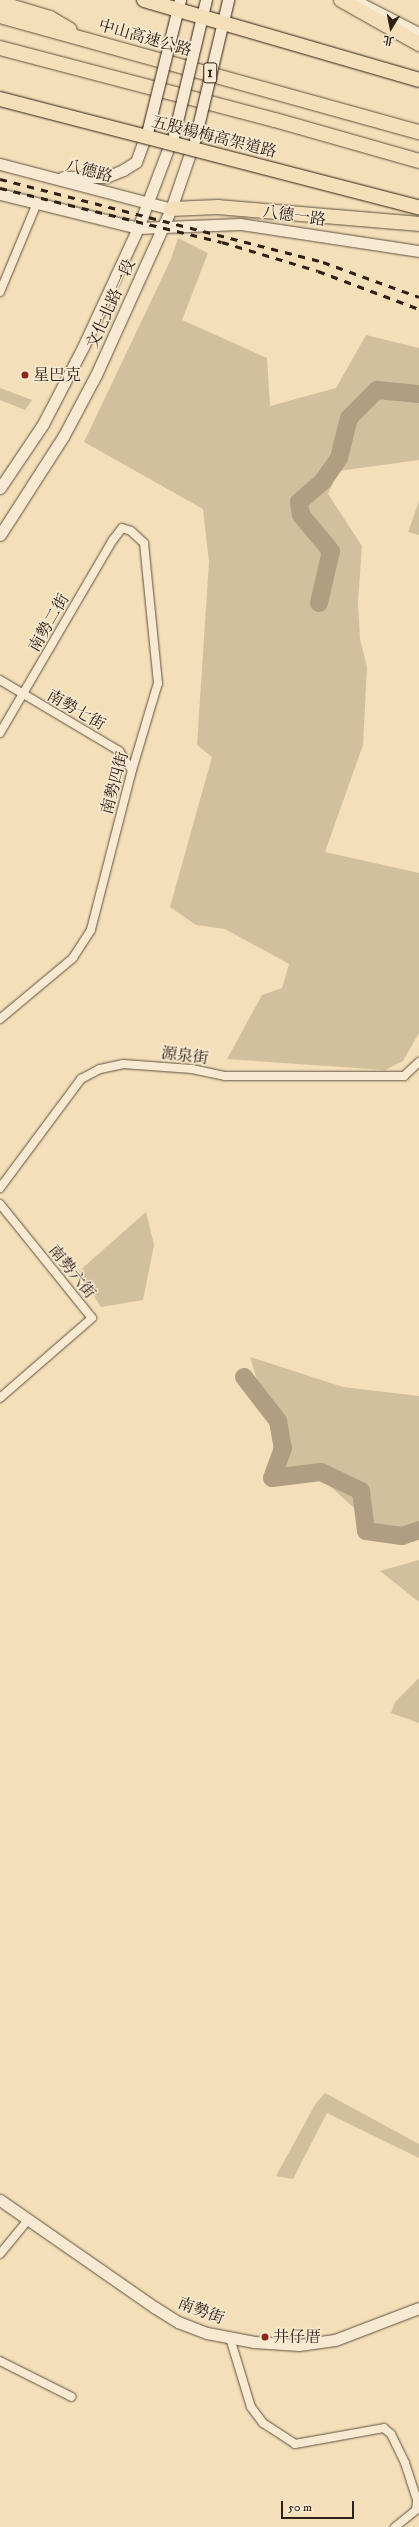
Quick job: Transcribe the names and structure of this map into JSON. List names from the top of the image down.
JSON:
{
  "streets": {
    "highway": ["中山高速公路", "1", "五股楊梅高架道路"],
    "street": [
      "八德路",
      "八德一路",
      "文化北路一段",
      "南勢二街",
      "南勢七街",
      "南勢四街",
      "源泉街",
      "南勢六街",
      "南勢街"
    ]
  },
  "crossings": [
    ["八德路", "文化北路一段"],
    ["八德一路", "文化北路一段"],
    ["南勢二街", "南勢七街"],
    ["南勢二街", "南勢四街"],
    ["南勢七街", "南勢四街"]
  ],
  "places": ["星巴克", "井仔厝"],
  "scale_bar": "50 m",
  "north": "bottom"
}
